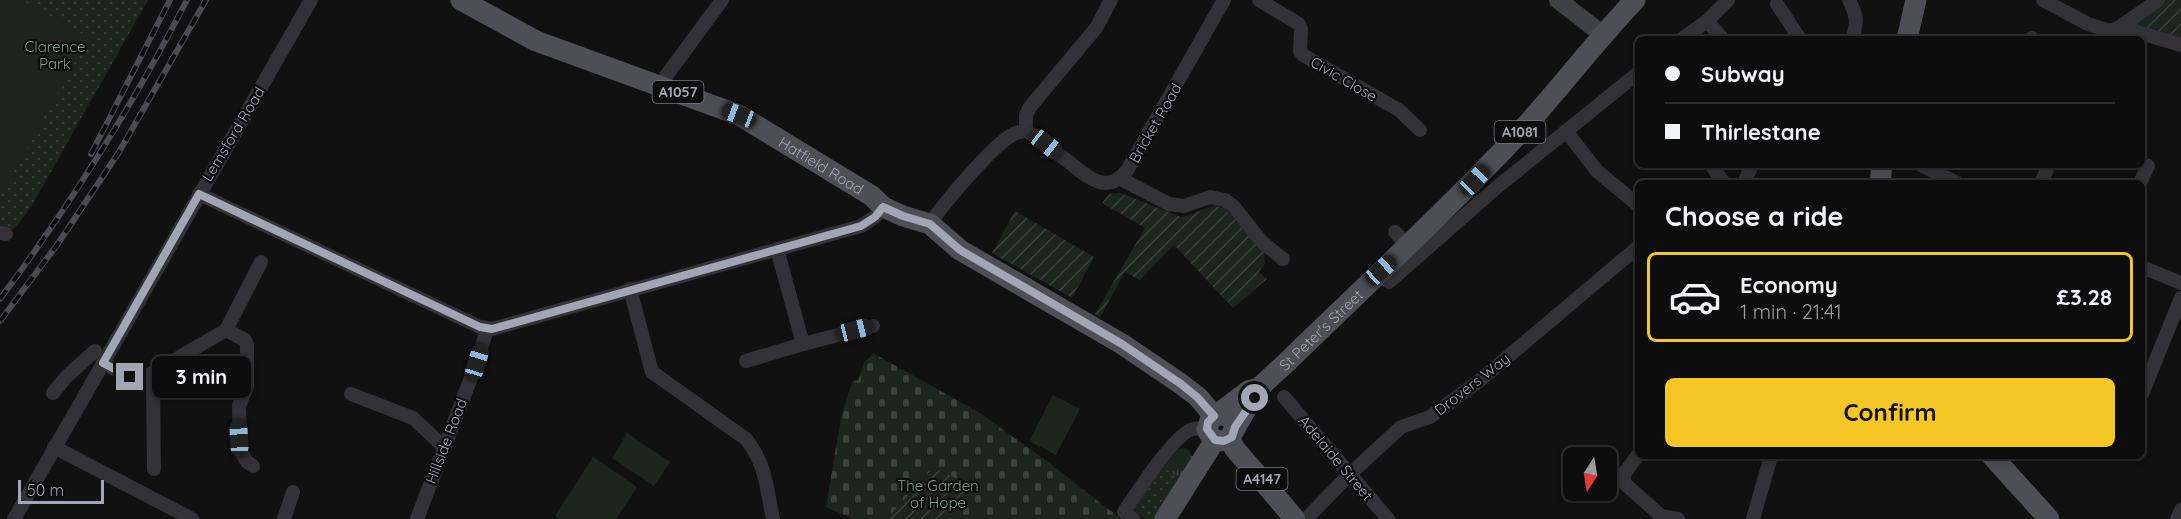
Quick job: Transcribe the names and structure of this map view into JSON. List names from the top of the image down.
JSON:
{
  "streets": {
    "main road": [
      "A1057",
      "A1081",
      "Hatfield Road",
      "St Peter's Street",
      "A4147"
    ],
    "street": [
      "Civic Close",
      "Bricket Road",
      "Lemsford Road",
      "Drovers Way",
      "Hillside Road",
      "Adelaide Street"
    ]
  },
  "crossings": [
    ["A1081", "St Peter's Street"],
    ["Hatfield Road", "St Peter's Street"],
    ["Hatfield Road", "A4147"],
    ["St Peter's Street", "A4147"],
    ["Drovers Way", "Adelaide Street"]
  ],
  "parks": ["Clarence Park", "The Garden of Hope"],
  "scale_bar": "50 m",
  "north": "bottom",
  "page": {
    "banner": ["Subway", "Thirlestane"],
    "heading": "Choose a ride",
    "list": [
      {
        "name": "Economy",
        "note": "1 min · 21:41",
        "value": "£3.28"
      }
    ],
    "bubble": "3 min",
    "buttons": "Confirm",
    "scale": "50 m"
  }
}
